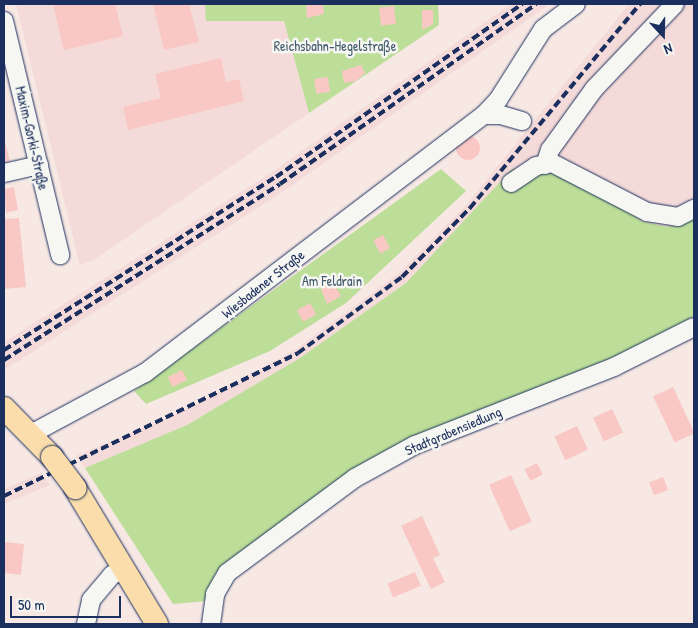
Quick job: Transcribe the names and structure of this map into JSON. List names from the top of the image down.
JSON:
{
  "streets": {
    "street": ["Maxim-Gorki-Straße", "Wiesbadener Straße", "Stadtgrabensiedlung"]
  },
  "parks": ["Reichsbahn-Hegelstraße", "Am Feldrain"],
  "scale_bar": "50 m",
  "north": "bottom"
}
